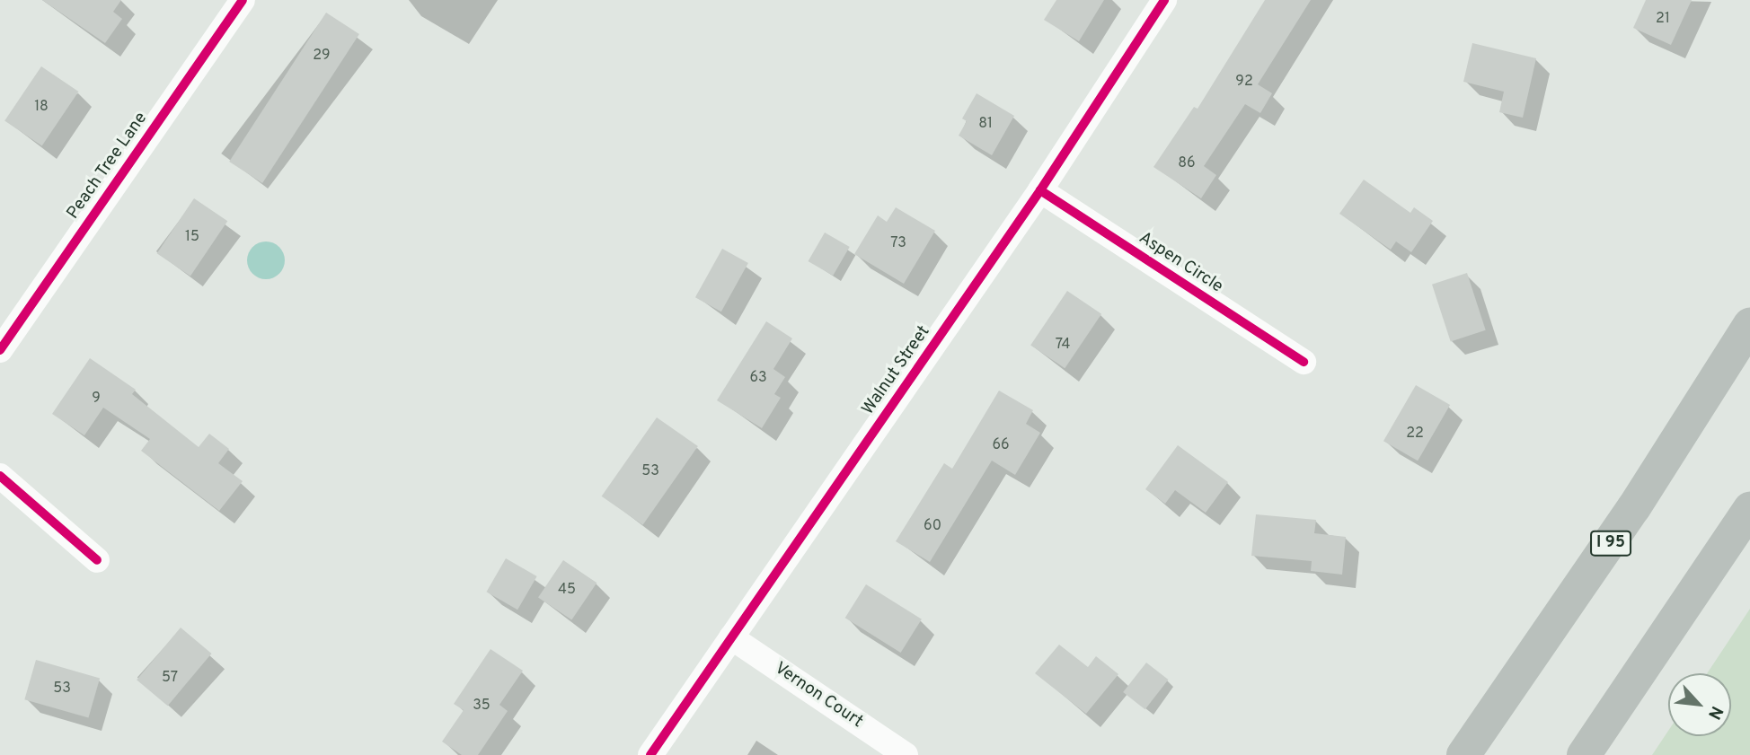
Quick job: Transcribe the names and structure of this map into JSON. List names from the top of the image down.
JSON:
{
  "streets": {
    "highway": ["I 95"],
    "street": [
      "Peach Tree Lane",
      "Aspen Circle",
      "Walnut Street",
      "Vernon Court"
    ]
  },
  "crossings": [
    ["Aspen Circle", "Walnut Street"],
    ["Walnut Street", "Vernon Court"]
  ],
  "house_numbers": [
    "21",
    "29",
    "92",
    "18",
    "81",
    "86",
    "15",
    "73",
    "74",
    "63",
    "9",
    "22",
    "66",
    "53",
    "60",
    "45",
    "57",
    "53",
    "35"
  ],
  "north": "bottom right"
}
